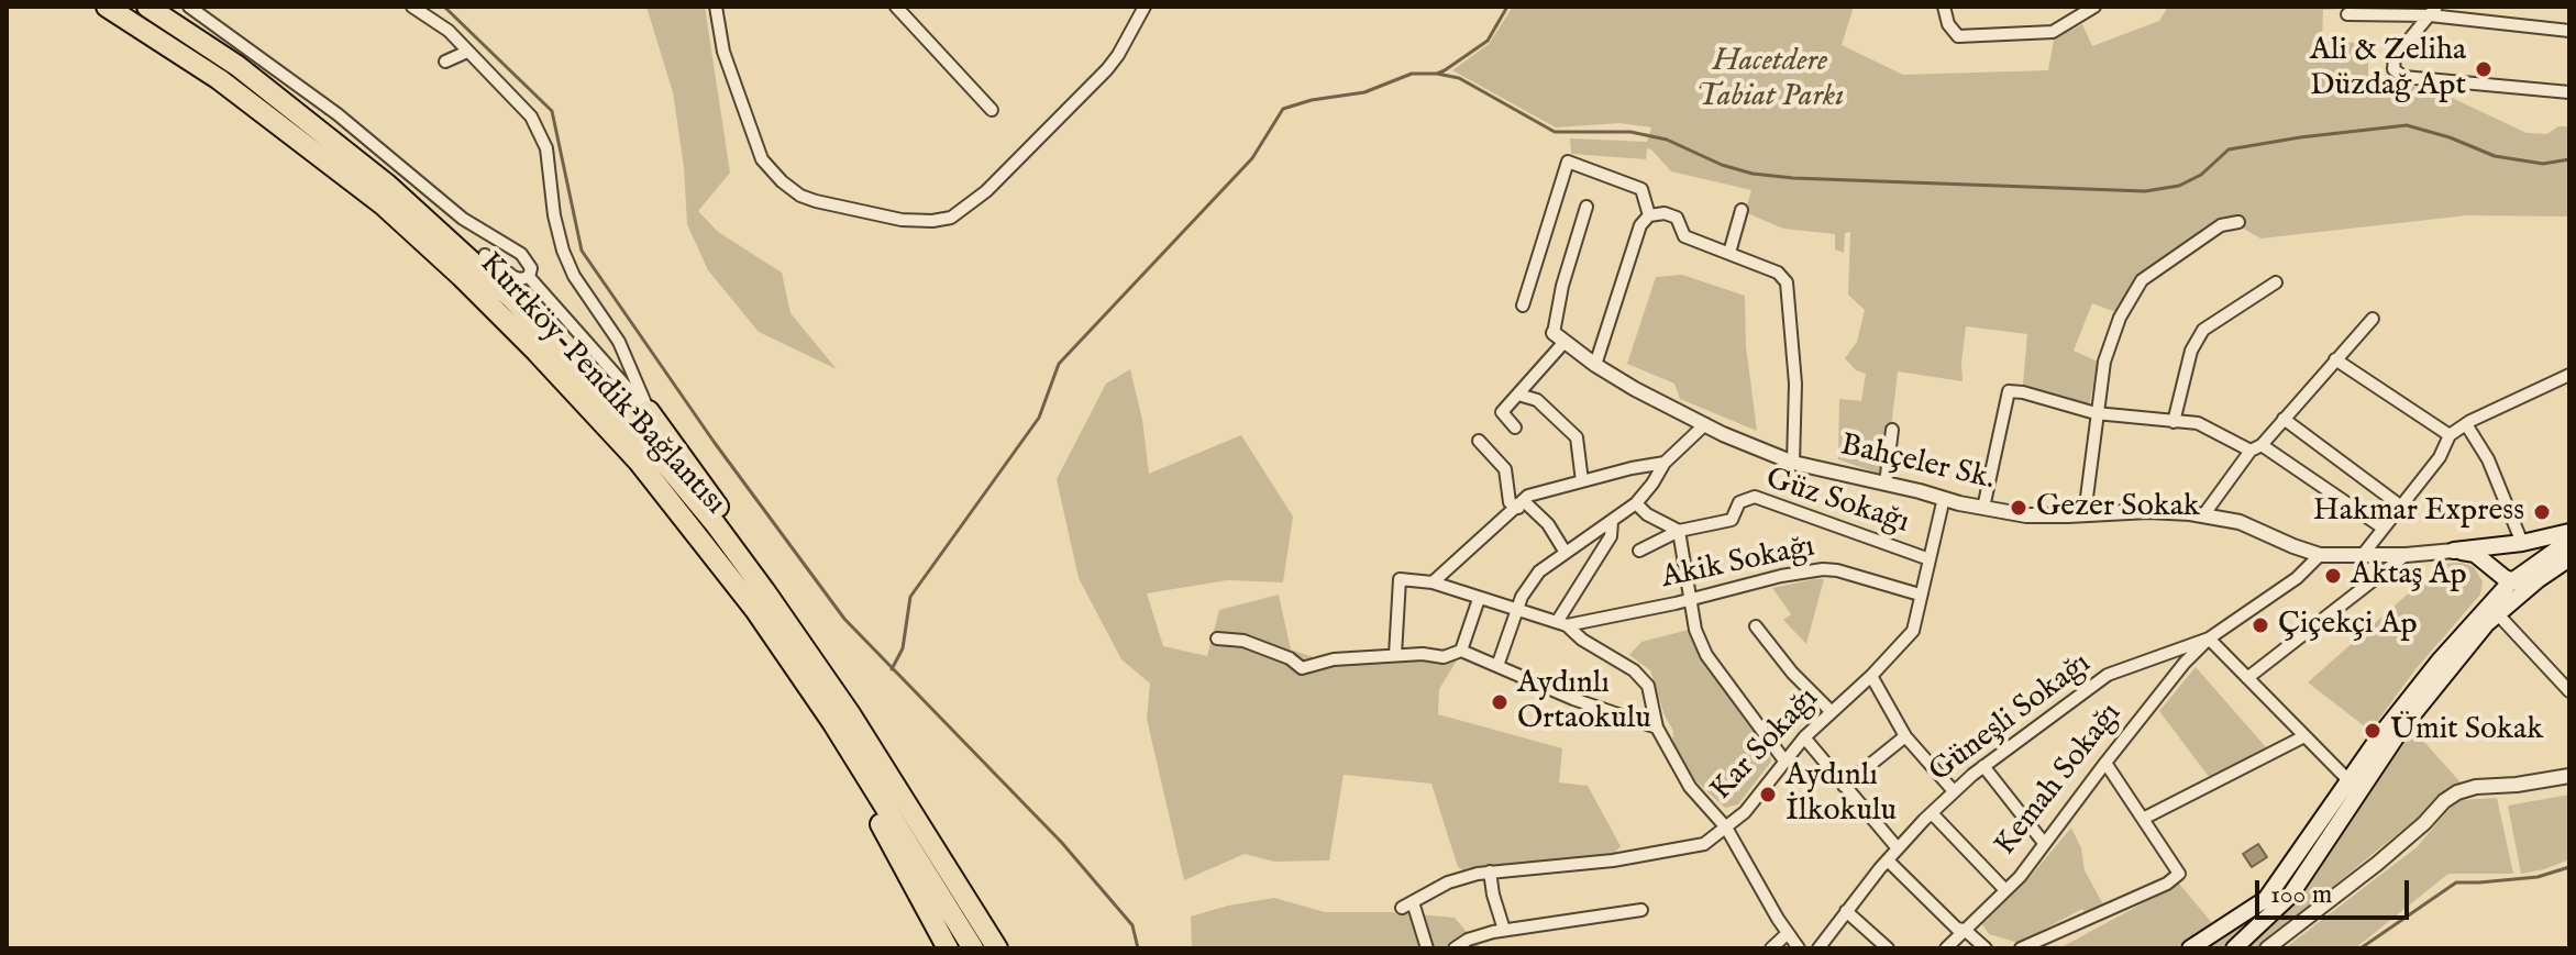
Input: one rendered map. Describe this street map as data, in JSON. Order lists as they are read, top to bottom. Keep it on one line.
{"streets":{"highway":["Kurtköy-Pendik Bağlantısı"],"street":["Bahçeler Sk.","Güz Sokağı","Akik Sokağı","Güneşli Sokağı","Kar Sokağı","Kemah Sokağı"]},"crossings":[["Bahçeler Sk.","Güneşli Sokağı"],["Bahçeler Sk.","Kar Sokağı"],["Güz Sokağı","Kar Sokağı"],["Akik Sokağı","Kar Sokağı"],["Güneşli Sokağı","Kemah Sokağı"]],"parks":["Hacetdere Tabiat Parkı"],"places":["Ali & Zeliha Düzdağ Apt","Gezer Sokak","Hakmar Express","Aktaş Ap","Çiçekçi Ap","Aydınlı Ortaokulu","Ümit Sokak","Aydınlı İlkokulu"],"scale_bar":"100 m"}
